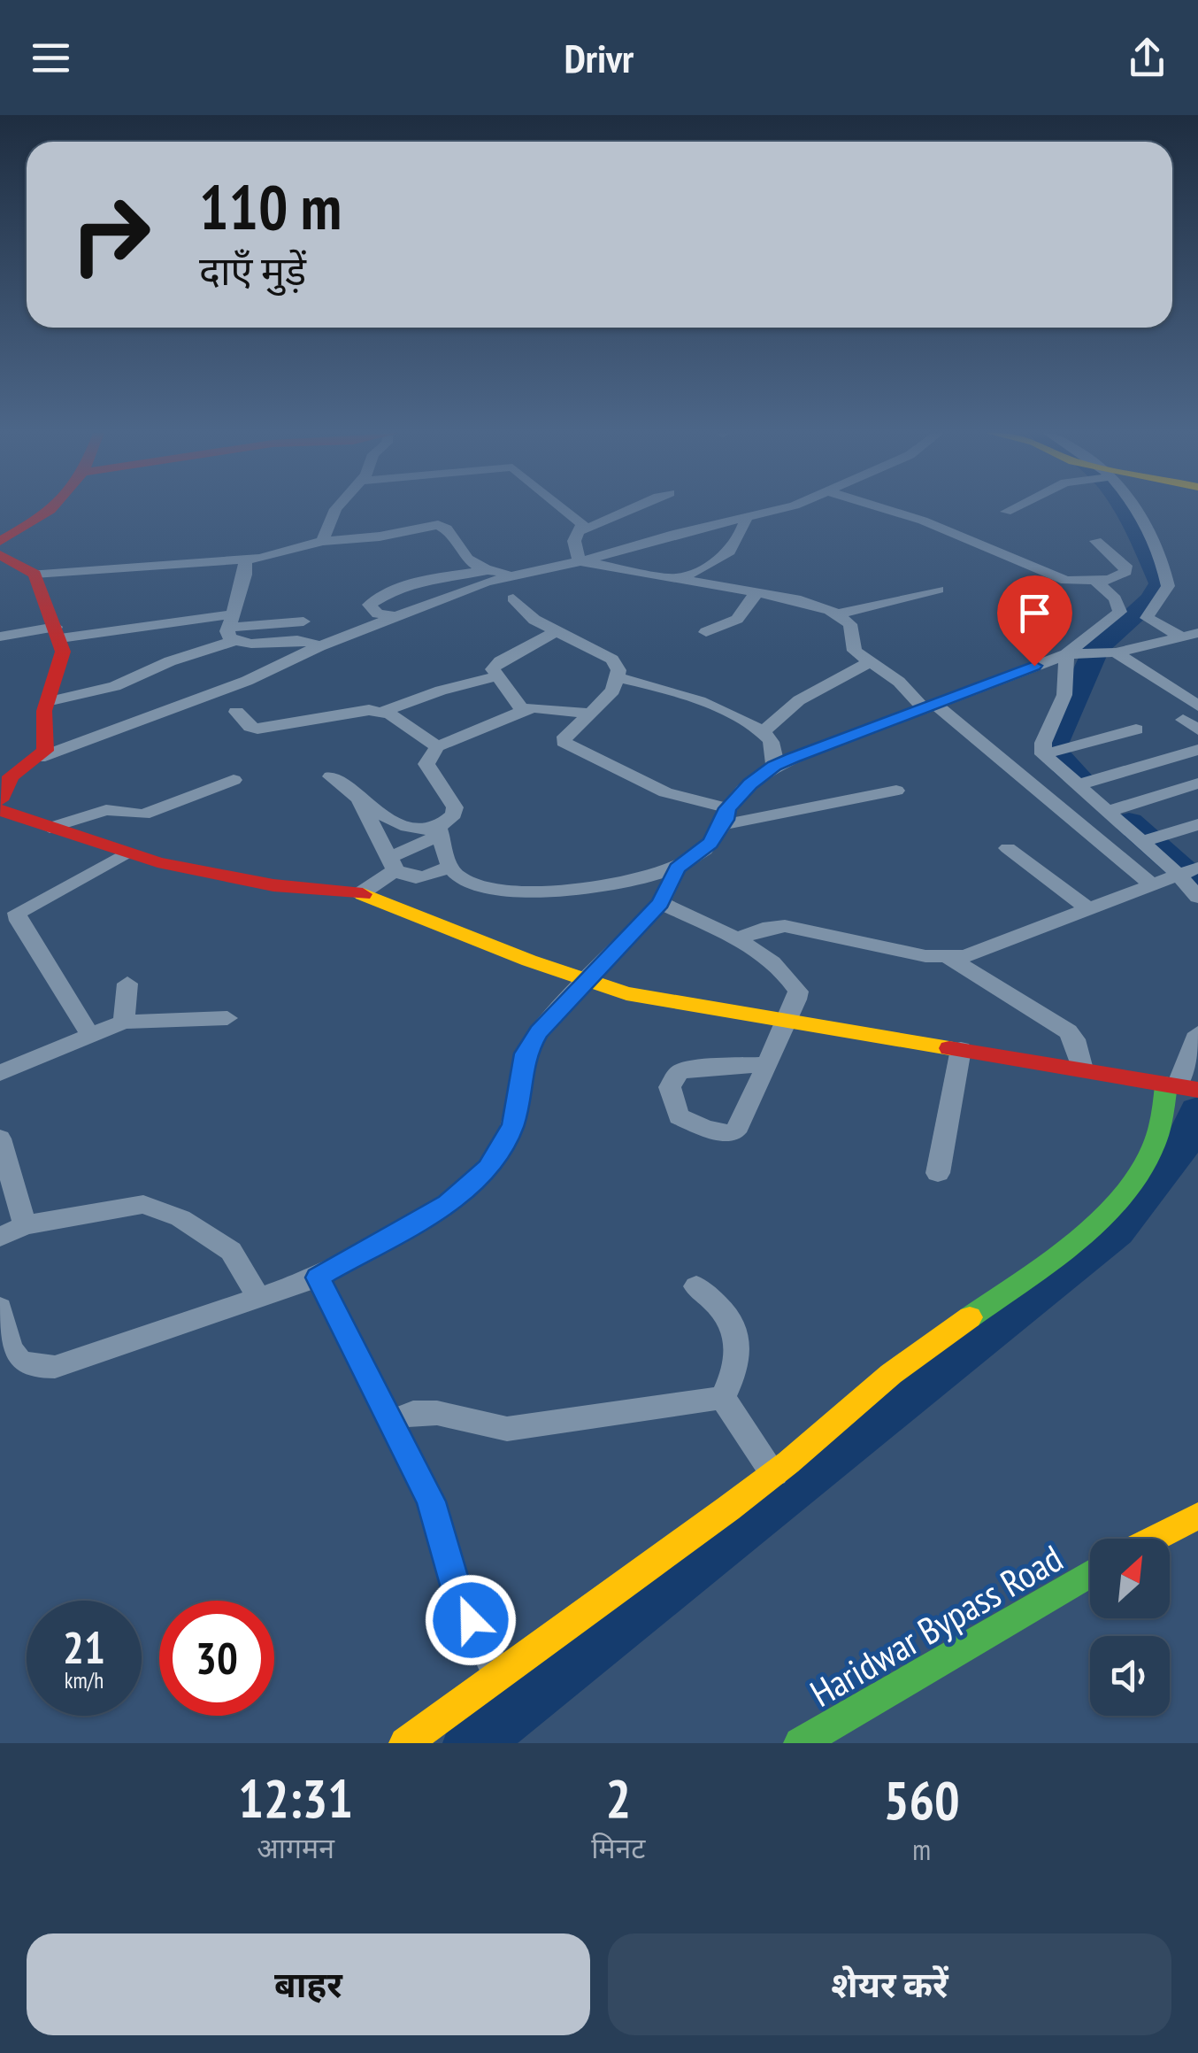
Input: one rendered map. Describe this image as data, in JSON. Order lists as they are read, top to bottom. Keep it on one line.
{"streets":{"street":["Haridwar Bypass Road"]},"north":"top right","page":{"header":"Drivr","turn":["110 m","दाएँ मुड़ें"],"speed":"21 km/h","limit":"30","eta":["12:31","आगमन","2","मिनट","560","m"],"buttons":["बाहर","शेयर करें"]}}
